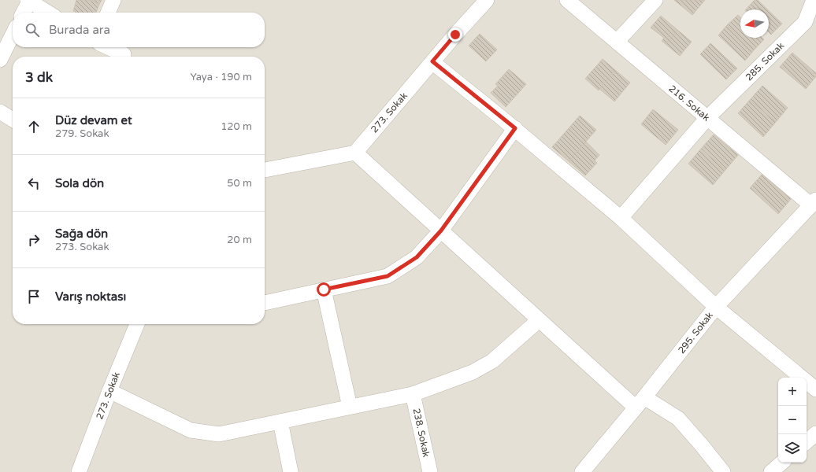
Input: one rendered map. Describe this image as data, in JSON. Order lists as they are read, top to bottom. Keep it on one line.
{"streets":{"street":["285. Sokak","216. Sokak","273. Sokak","295. Sokak","238. Sokak"]},"crossings":[["285. Sokak","216. Sokak"],["216. Sokak","295. Sokak"]],"north":"left","page":{"search":"Burada ara","heading":["3 dk","Yaya · 190 m"],"list":[["Düz devam et","279. Sokak","120 m"],["Sola dön","50 m"],["Sağa dön","273. Sokak","20 m"],"Varış noktası"],"map_buttons":["+","−"]}}
